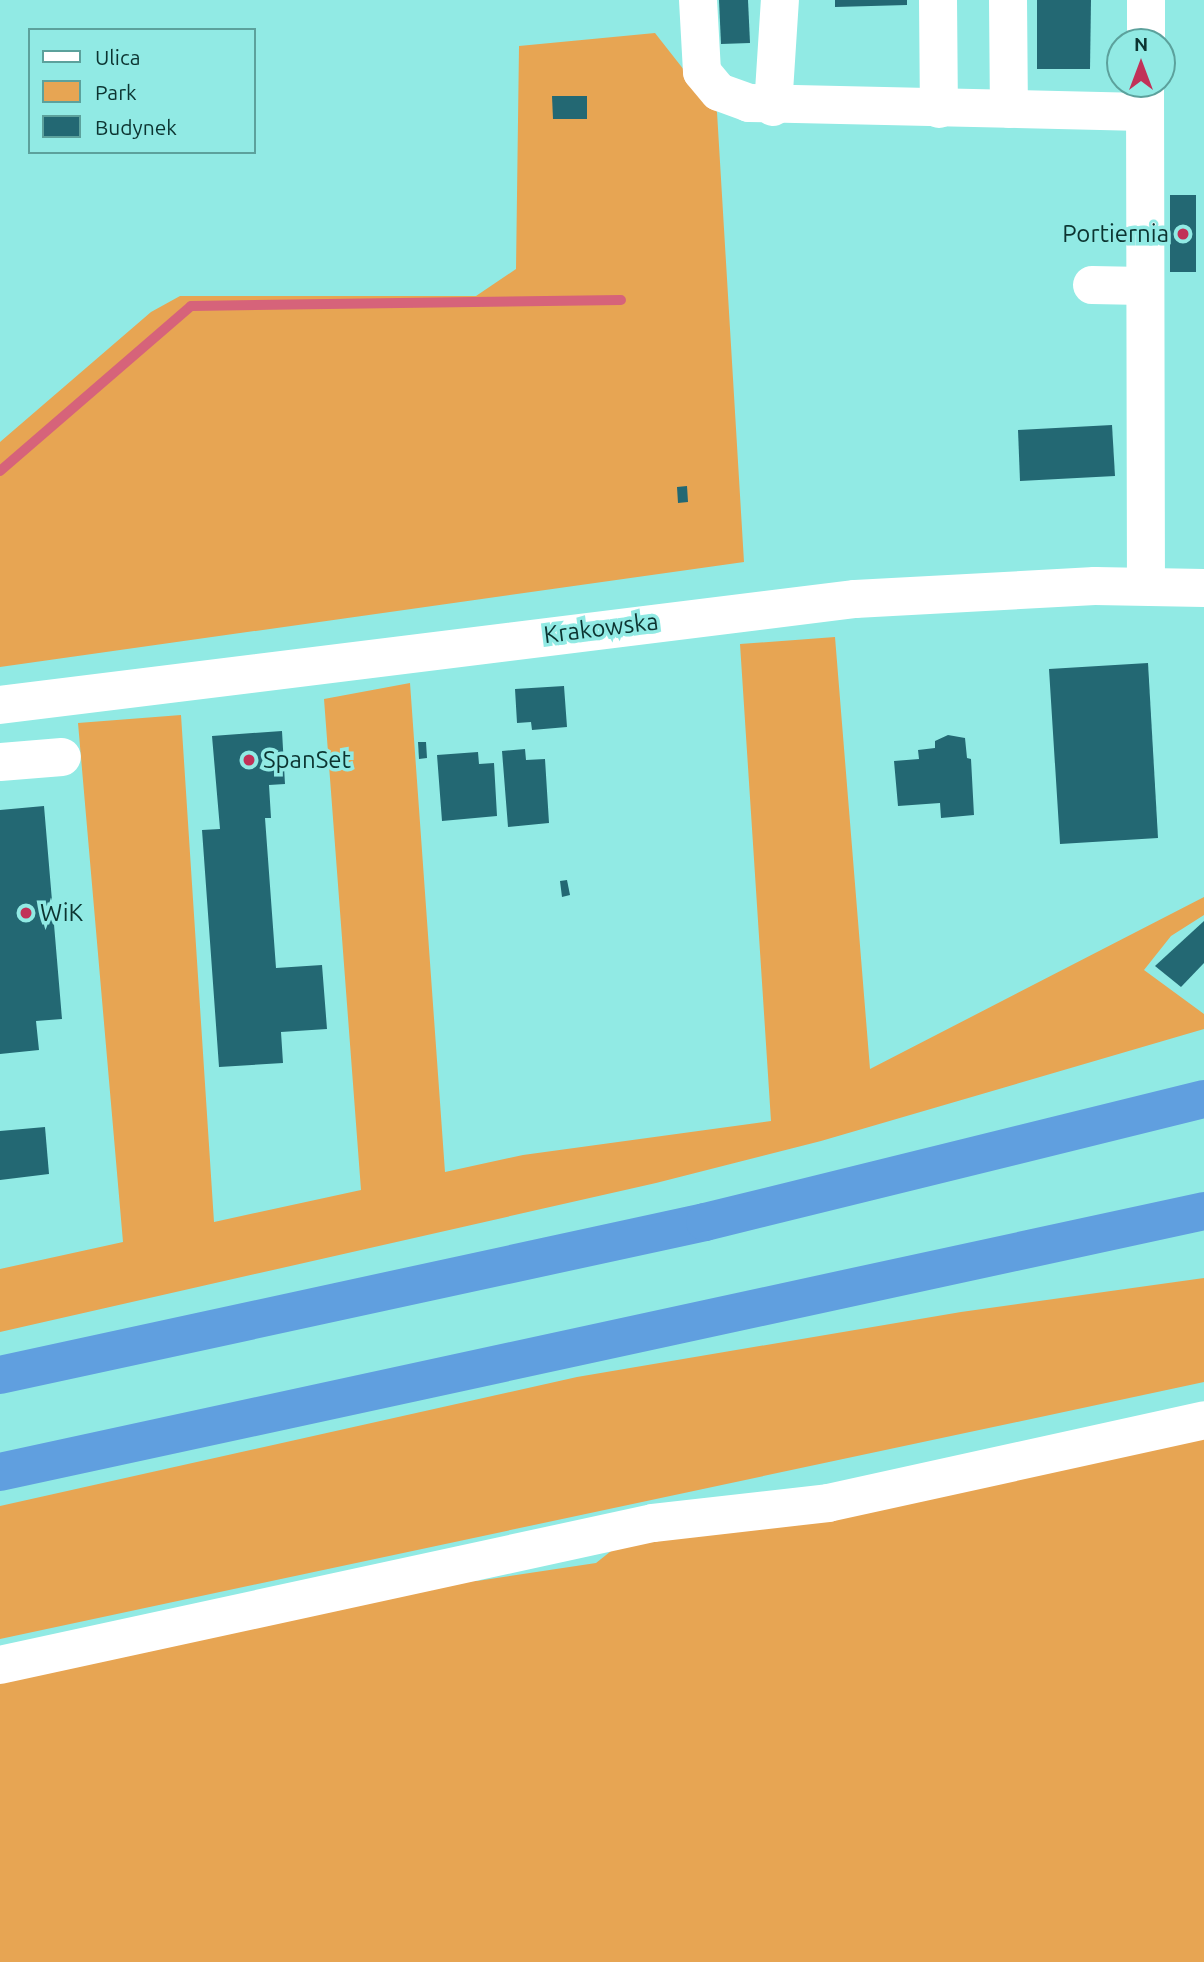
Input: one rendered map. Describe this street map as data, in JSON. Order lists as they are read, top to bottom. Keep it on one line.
{"streets":{"street":["Krakowska"]},"places":["Portiernia","SpanSet","WiK"],"legend":["Ulica","Park","Budynek"],"north":"top"}
